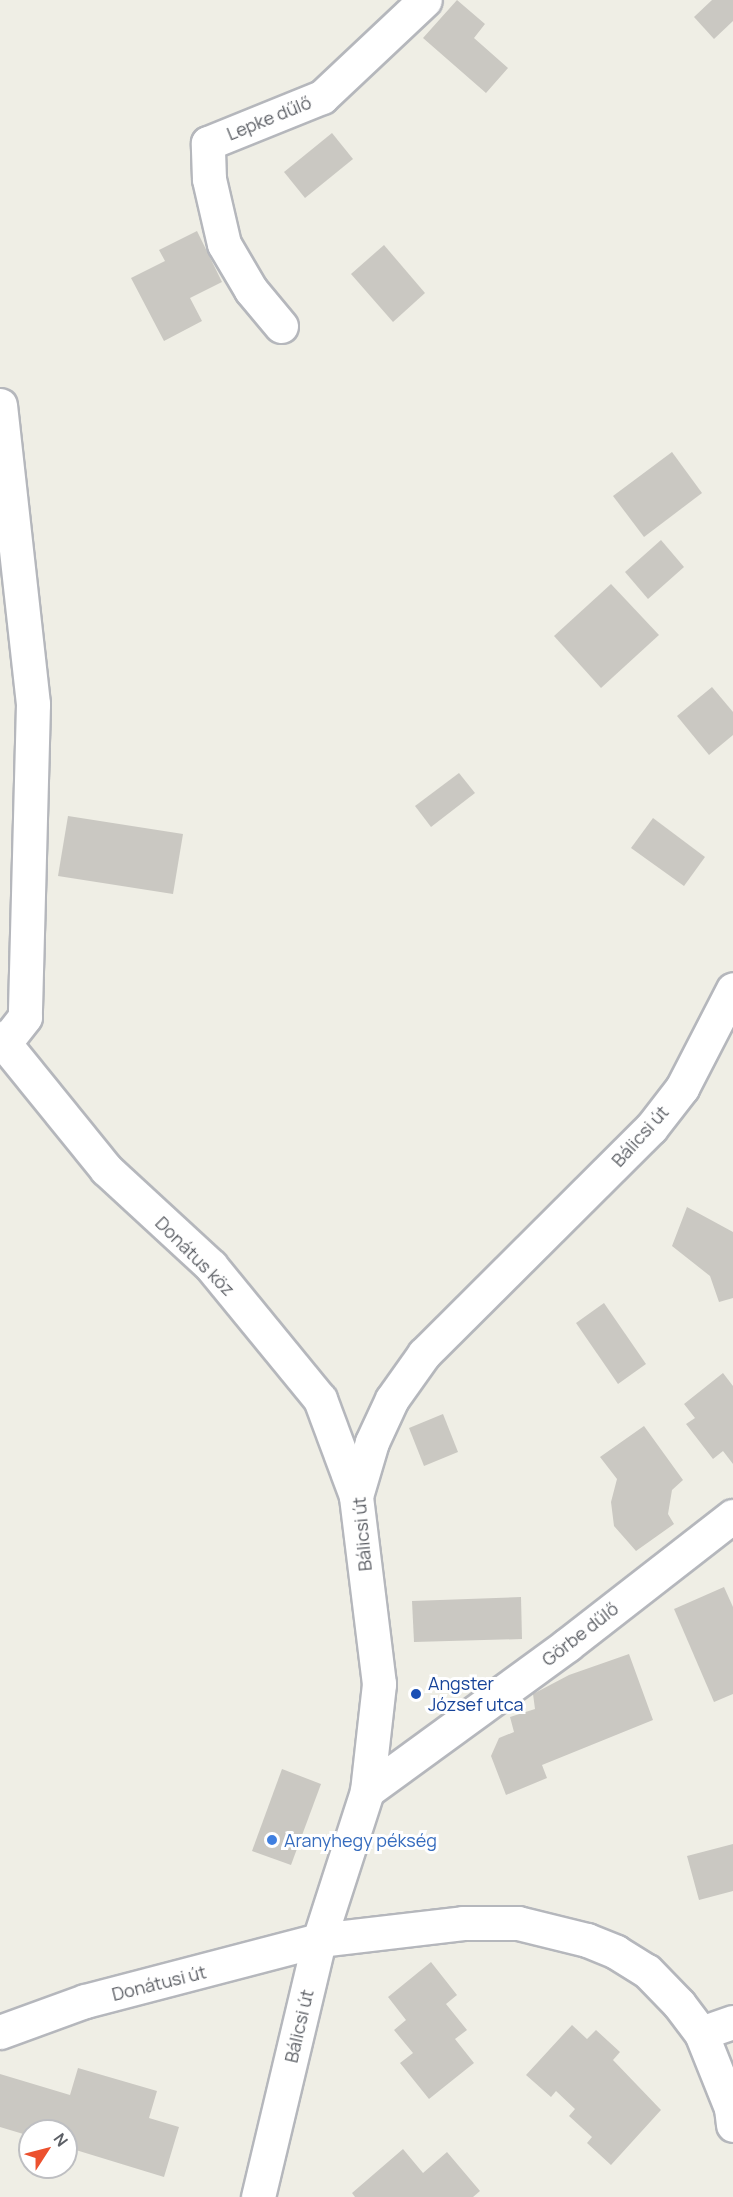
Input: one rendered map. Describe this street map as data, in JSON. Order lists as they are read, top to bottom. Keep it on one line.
{"streets":{"street":["Lepke dűlő","Bálicsi út","Donátus köz","Görbe dűlő","Donátusi út"]},"crossings":[["Bálicsi út","Donátus köz"],["Bálicsi út","Görbe dűlő"],["Bálicsi út","Donátusi út"]],"places":["Angster József utca","Aranyhegy pékség"],"north":"top right"}
